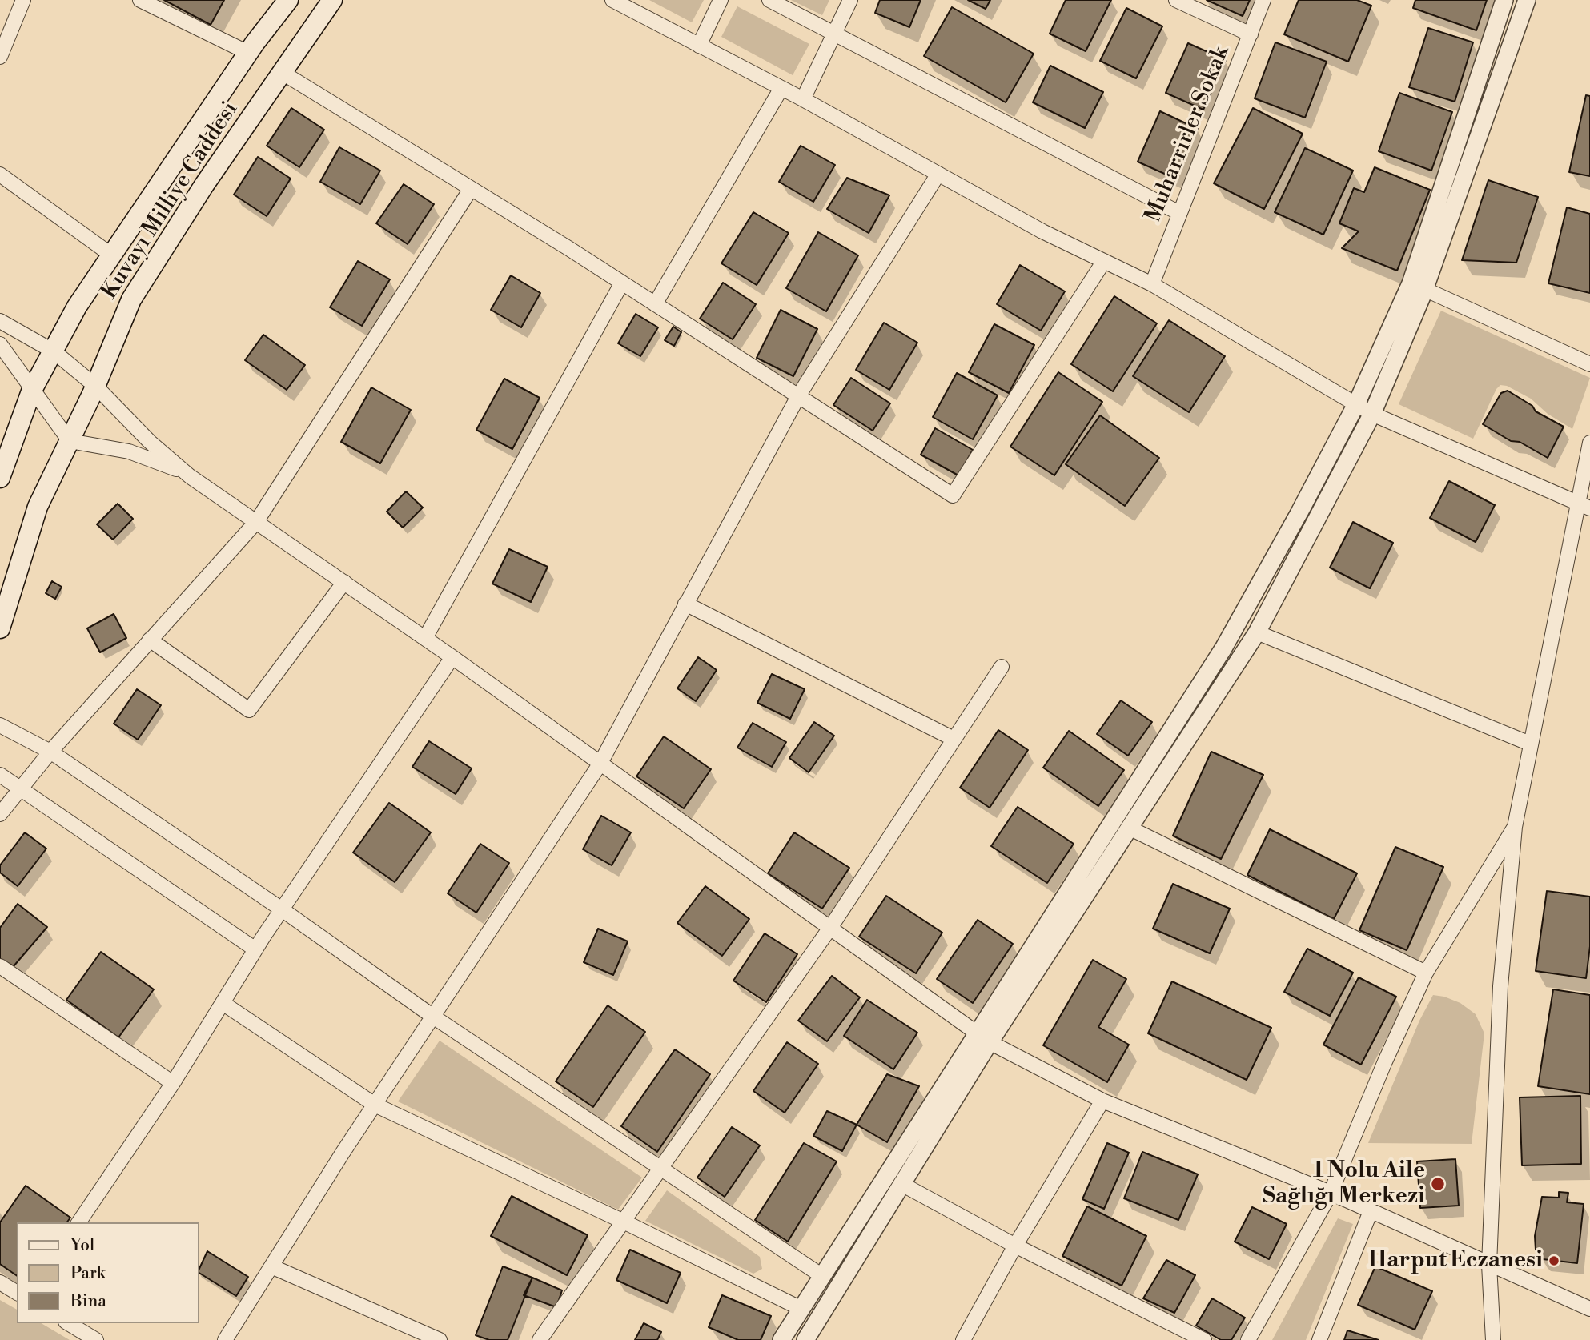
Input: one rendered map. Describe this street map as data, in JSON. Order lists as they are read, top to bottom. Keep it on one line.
{"streets":{"main road":["Kuvayı Milliye Caddesi"],"street":["Muharrirler Sokak"]},"places":["1 Nolu Aile Sağlığı Merkezi","Harput Eczanesi"],"legend":["Yol","Park","Bina"]}
